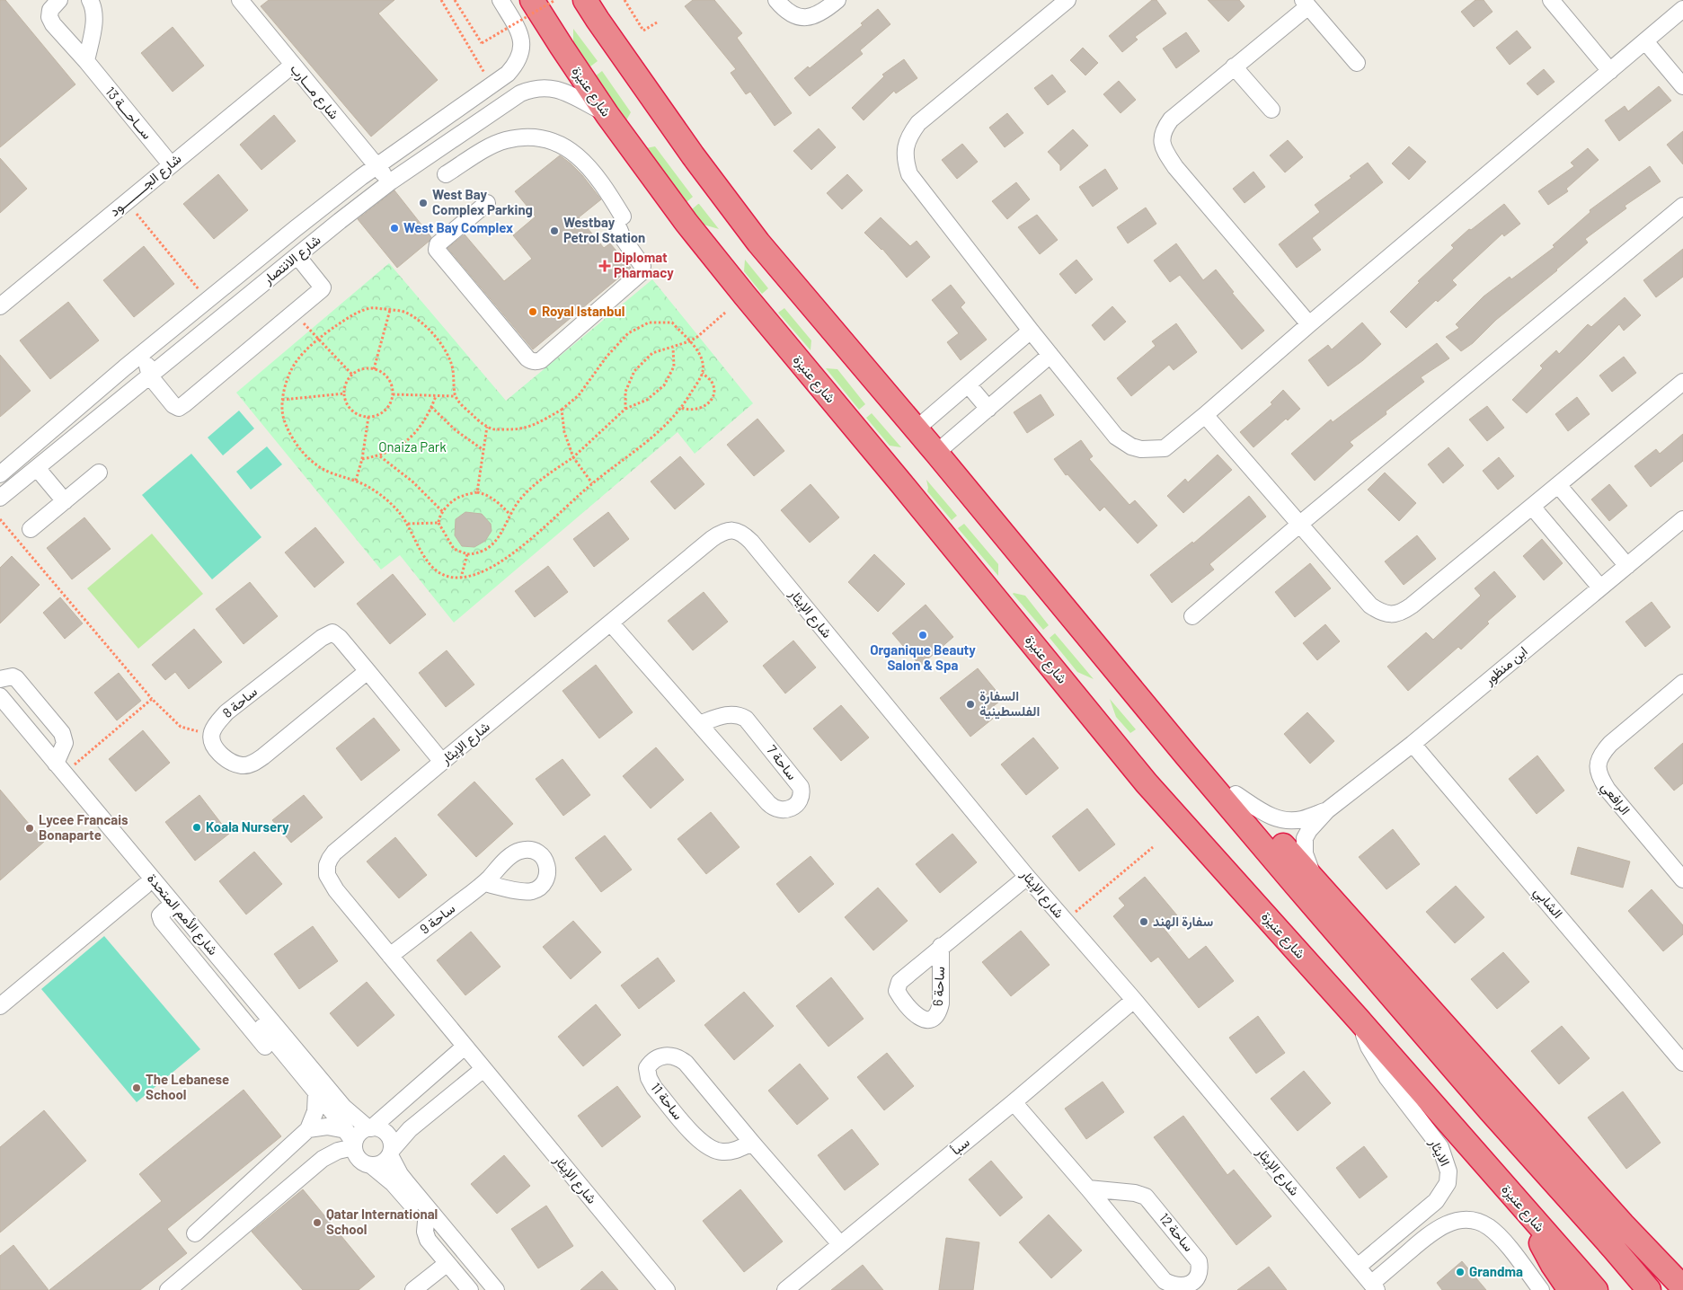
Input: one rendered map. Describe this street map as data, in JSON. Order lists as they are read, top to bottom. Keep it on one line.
{"streets":{"highway":["شارع عنيزة"],"street":["شارع مـــارب","ســاحـــة 13","شارع الجــــــــود","شارع الانتصار","شارع الإيثار","ابن منظور","ساحة 8","ساحة 7","الرافعي","الشابي","شارع الأمم المتحدة","ساحة 9","ساحة 11","سبأ","الايثار","ساحة 12"]},"crossings":[["شارع مـــارب","شارع الجــــــــود"],["شارع مـــارب","شارع الانتصار"],["شارع عنيزة","شارع الانتصار"],["شارع عنيزة","الايثار"],["ســاحـــة 13","شارع الجــــــــود"],["شارع الإيثار","ساحة 8"],["شارع الإيثار","ساحة 7"],["شارع الإيثار","ساحة 9"],["شارع الإيثار","سبأ"],["شارع الإيثار","الايثار"],["ابن منظور","الشابي"],["ساحة 11","سبأ"],["سبأ","ساحة 12"]],"parks":["Onaiza Park"],"places":{"other":["West Bay Complex Parking","West Bay Complex","Westbay Petrol Station","Royal Istanbul","Organique Beauty Salon & Spa","السفارة الفلسطينية","Koala Nursery","Lycee Francais Bonaparte","سفارة الهند","The Lebanese School","Qatar International School","Grandma"],"health":["Diplomat Pharmacy"]}}
